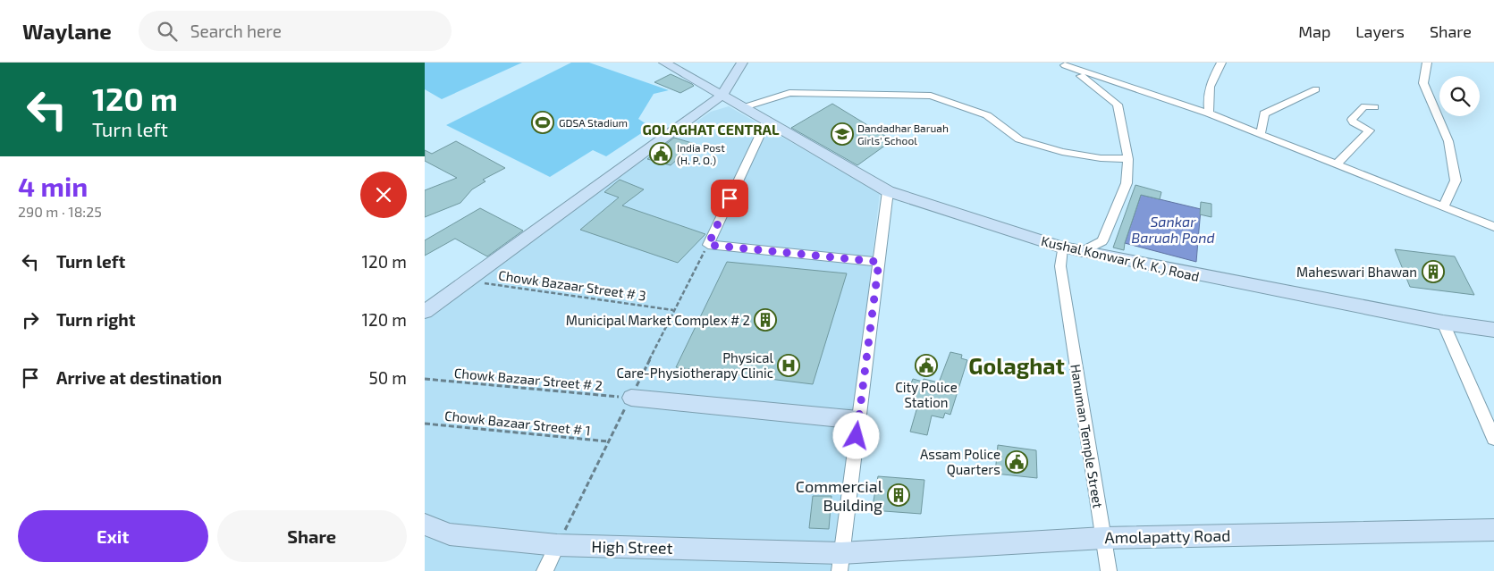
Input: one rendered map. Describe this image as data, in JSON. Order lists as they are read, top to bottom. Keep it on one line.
{"streets":{"main road":["Kushal Konwar (K. K.) Road"],"street":["Hanuman Temple Street","Amolapatty Road","High Street"],"path":["Chowk Bazaar Street # 3","Chowk Bazaar Street # 2","Chowk Bazaar Street # 1"]},"crossings":[["Kushal Konwar (K. K.) Road","Hanuman Temple Street"],["Hanuman Temple Street","Amolapatty Road"],["Amolapatty Road","High Street"]],"districts":["GOLAGHAT CENTRAL","Golaghat"],"water":["Sankar Baruah Pond"],"places":{"sports":["GDSA Stadium"],"school or university":["Dandadhar Baruah Girls' School"],"public building":["India Post (H. P. O.)","City Police Station","Assam Police Quarters"],"building":["Maheswari Bhawan","Municipal Market Complex # 2","Commercial Building"],"hospital":["Physical Care-Physiotherapy Clinic"]},"page":{"header":"Waylane","search":"Search here","nav":["Map","Layers","Share"],"turn":["120 m","Turn left"],"heading":["4 min","290 m · 18:25"],"list":[{"name":"Turn left","value":"120 m"},{"name":"Turn right","value":"120 m"},{"name":"Arrive at destination","value":"50 m"}],"buttons":["Exit","Share"]}}
